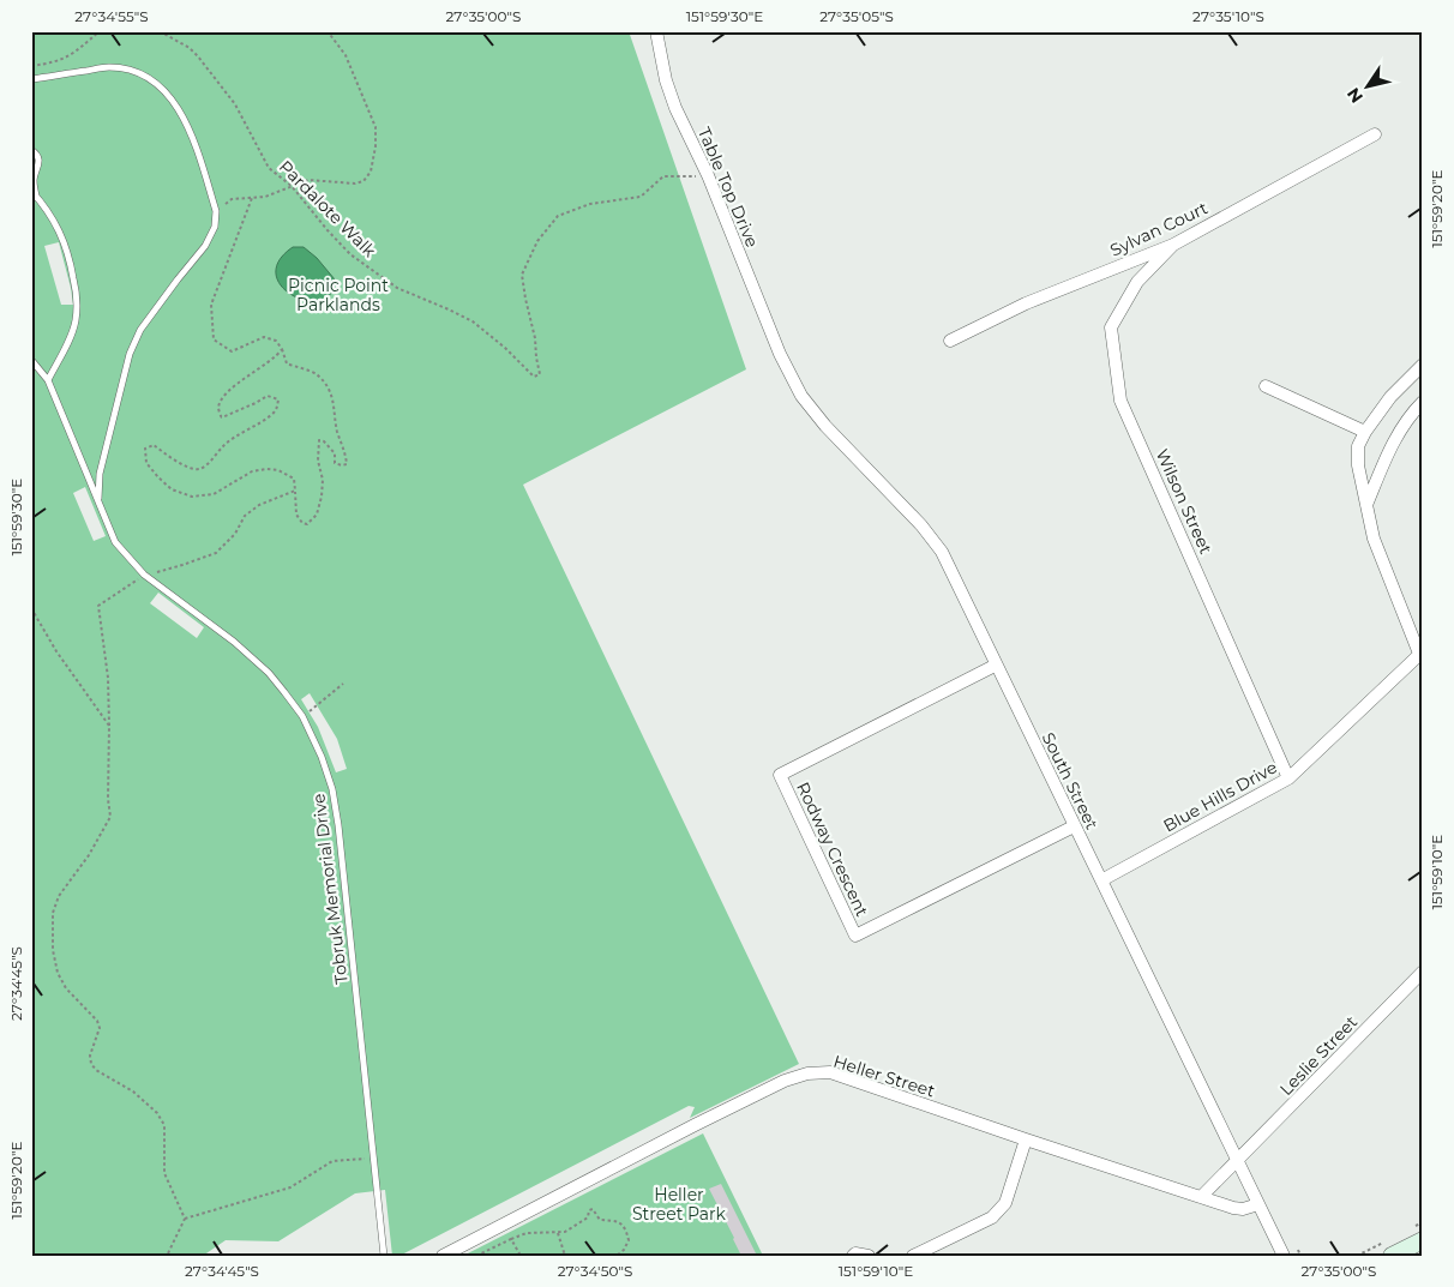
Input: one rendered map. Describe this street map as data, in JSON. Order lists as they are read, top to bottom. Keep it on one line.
{"streets":{"street":["Table Top Drive","Sylvan Court","Wilson Street","South Street","Blue Hills Drive","Rodway Crescent","Leslie Street","Heller Street"],"lane":["Tobruk Memorial Drive"],"path":["Pardalote Walk"]},"crossings":[["Table Top Drive","Pardalote Walk"],["Table Top Drive","South Street"],["Sylvan Court","Wilson Street"],["Wilson Street","Blue Hills Drive"],["South Street","Blue Hills Drive"],["South Street","Rodway Crescent"],["South Street","Leslie Street"],["South Street","Heller Street"]],"parks":["Picnic Point Parklands","Heller Street Park"],"north":"bottom left","coordinates":["27°34'55\"S","27°35'00\"S","151°59'30\"E","27°35'05\"S","27°35'10\"S","151°59'20\"E","151°59'10\"E","27°34'45\"S","27°34'50\"S"]}
